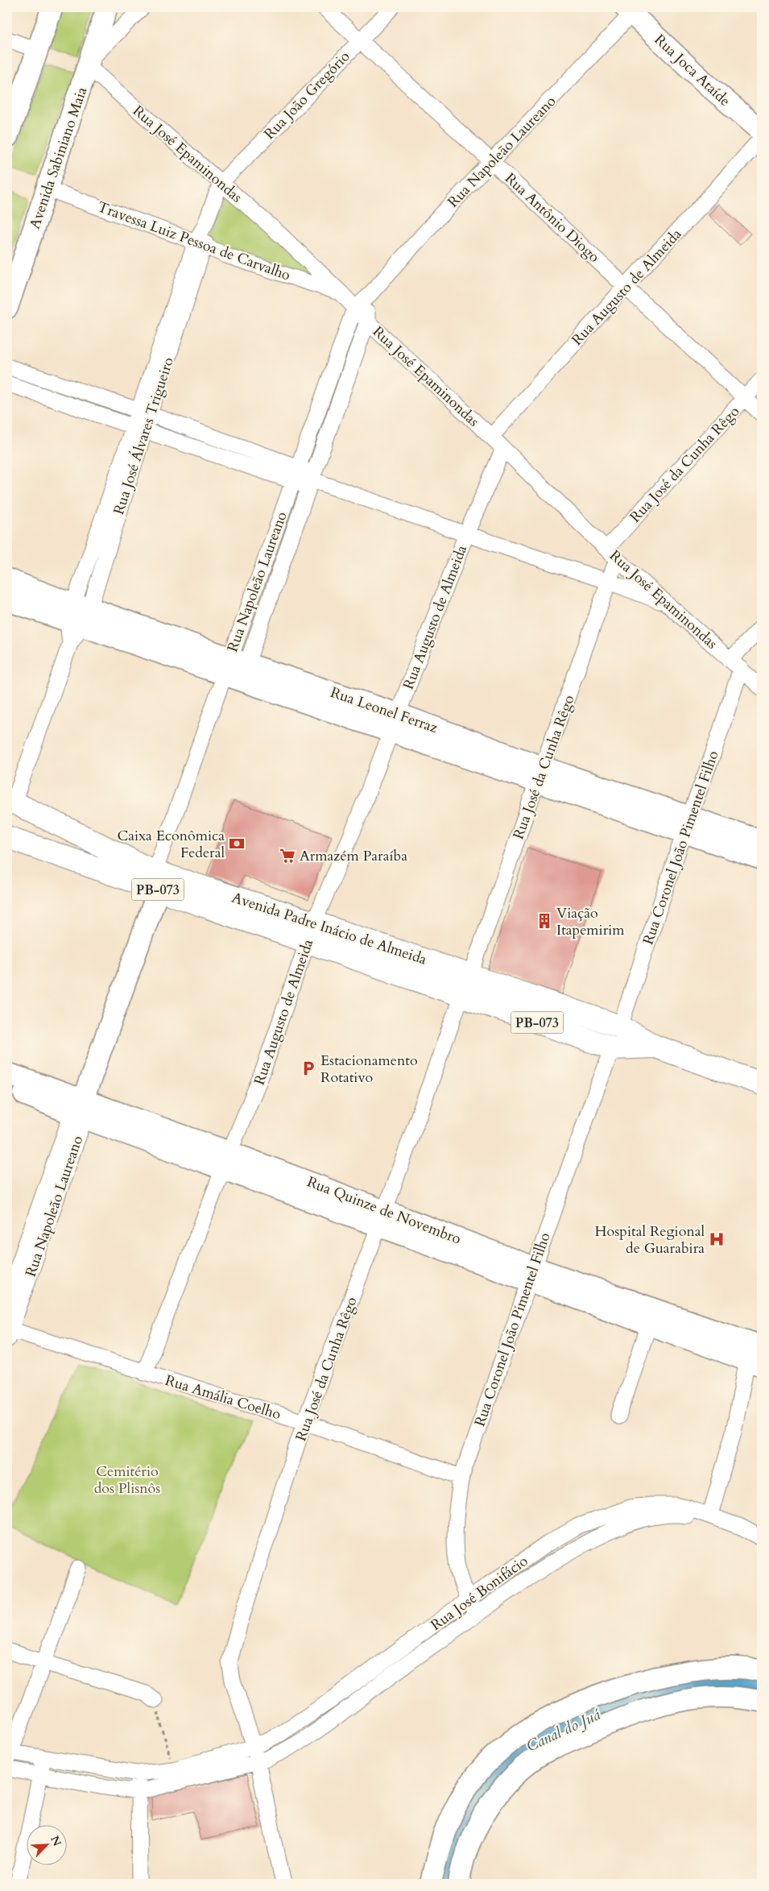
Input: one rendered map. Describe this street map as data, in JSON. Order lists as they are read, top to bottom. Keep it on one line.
{"streets":{"main road":["PB-073","Avenida Padre Inácio de Almeida"],"street":["Rua Joca Ataíde","Rua João Gregório","Rua Napoleão Laureano","Rua José Epaminondas","Avenida Sabiniano Maia","Rua Antônio Diogo","Travessa Luiz Pessoa de Carvalho","Rua Augusto de Almeida","Rua José Álvares Trigueiro","Rua José da Cunha Rêgo","Rua Leonel Ferraz","Rua Coronel João Pimentel Filho","Rua Quinze de Novembro","Rua Amália Coelho","Rua José Bonifácio"]},"crossings":[["Rua Joca Ataíde","Rua Napoleão Laureano"],["Rua João Gregório","Rua José Epaminondas"],["Rua João Gregório","Rua Antônio Diogo"],["Rua João Gregório","Rua José Álvares Trigueiro"],["Rua Napoleão Laureano","Rua José Epaminondas"],["Rua Napoleão Laureano","Rua Antônio Diogo"],["Rua Napoleão Laureano","Rua Leonel Ferraz"],["Rua Napoleão Laureano","Avenida Padre Inácio de Almeida"],["Rua Napoleão Laureano","Rua Quinze de Novembro"],["Rua Napoleão Laureano","Rua Amália Coelho"],["Rua José Epaminondas","Avenida Sabiniano Maia"],["Rua José Epaminondas","Travessa Luiz Pessoa de Carvalho"],["Rua José Epaminondas","Rua Augusto de Almeida"],["Rua José Epaminondas","Rua José Álvares Trigueiro"],["Rua José Epaminondas","Rua José da Cunha Rêgo"],["Rua José Epaminondas","Rua Coronel João Pimentel Filho"],["Avenida Sabiniano Maia","Travessa Luiz Pessoa de Carvalho"],["Rua Antônio Diogo","Rua Augusto de Almeida"],["Rua Antônio Diogo","Rua José da Cunha Rêgo"],["Travessa Luiz Pessoa de Carvalho","Rua José Álvares Trigueiro"],["Rua Augusto de Almeida","Rua Leonel Ferraz"],["Rua Augusto de Almeida","Avenida Padre Inácio de Almeida"],["Rua Augusto de Almeida","Rua Quinze de Novembro"],["Rua Augusto de Almeida","Rua Amália Coelho"],["Rua José Álvares Trigueiro","Rua Leonel Ferraz"],["Rua José Álvares Trigueiro","Avenida Padre Inácio de Almeida"],["Rua José da Cunha Rêgo","Rua Leonel Ferraz"],["Rua José da Cunha Rêgo","Avenida Padre Inácio de Almeida"],["Rua José da Cunha Rêgo","Rua Quinze de Novembro"],["Rua José da Cunha Rêgo","Rua Amália Coelho"],["Rua José da Cunha Rêgo","Rua José Bonifácio"],["Rua Leonel Ferraz","Rua Coronel João Pimentel Filho"],["Rua Coronel João Pimentel Filho","Avenida Padre Inácio de Almeida"],["Rua Coronel João Pimentel Filho","Rua Quinze de Novembro"],["Rua Coronel João Pimentel Filho","Rua Amália Coelho"],["Rua Coronel João Pimentel Filho","Rua José Bonifácio"]],"water":["Canal do Juá"],"parks":["Cemitério dos Plisnôs"],"places":{"bank":["Caixa Econômica Federal"],"supermarket":["Armazém Paraíba"],"building":["Viação Itapemirim"],"parking":["Estacionamento Rotativo"],"hospital":["Hospital Regional de Guarabira"]},"north":"top right"}
